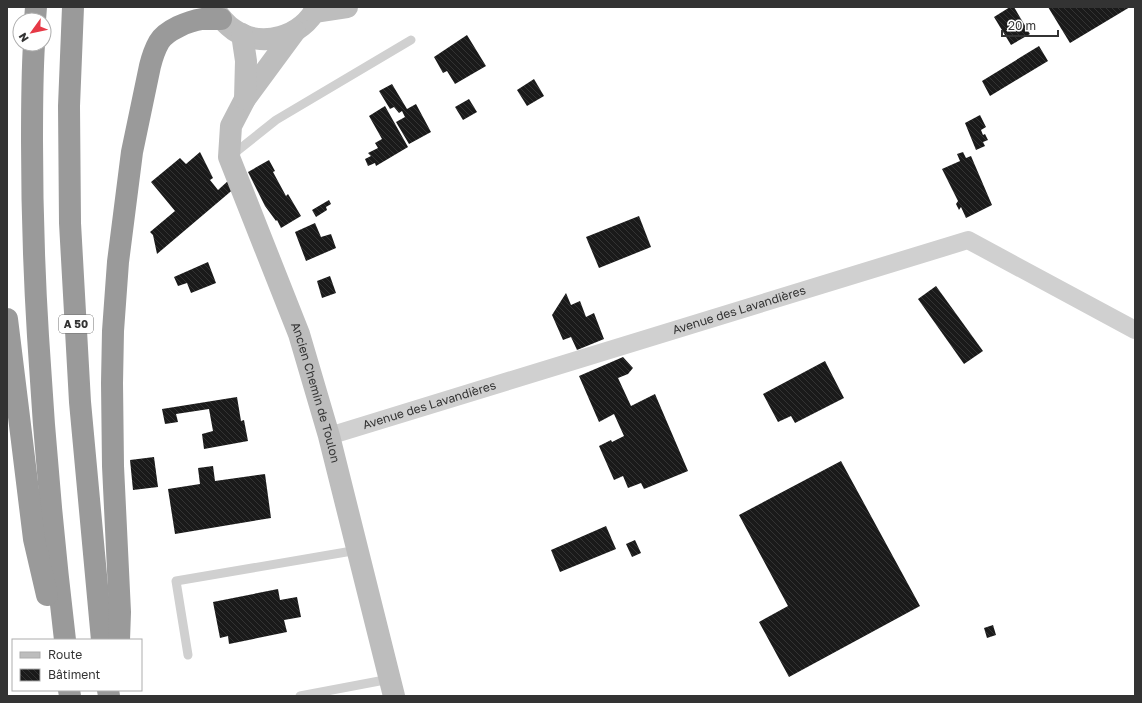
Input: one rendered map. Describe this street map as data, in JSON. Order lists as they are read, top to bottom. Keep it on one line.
{"streets":{"highway":["A 50"],"main road":["Ancien Chemin de Toulon"],"street":["Avenue des Lavandières"]},"crossings":[["Avenue des Lavandières","Ancien Chemin de Toulon"]],"legend":["Route","Bâtiment"],"scale_bar":"20 m","north":"bottom left"}
